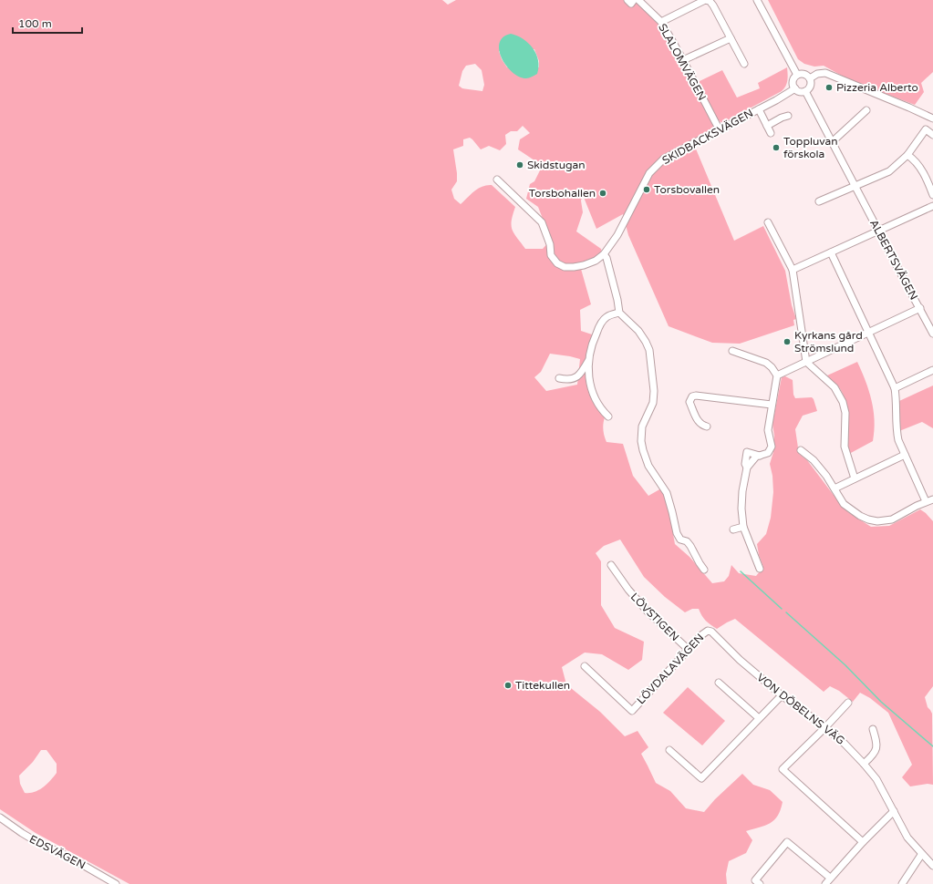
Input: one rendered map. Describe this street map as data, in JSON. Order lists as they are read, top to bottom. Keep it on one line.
{"streets":{"street":["SLALOMVÄGEN","SKIDBACKSVÄGEN","ALBERTSVÄGEN","LÖVSTIGEN","LÖVDALAVÄGEN","VON DÖBELNS VÄG","EDSVÄGEN"]},"crossings":[["SLALOMVÄGEN","SKIDBACKSVÄGEN"],["SKIDBACKSVÄGEN","ALBERTSVÄGEN"],["LÖVSTIGEN","LÖVDALAVÄGEN"],["LÖVDALAVÄGEN","VON DÖBELNS VÄG"]],"places":["Pizzeria Alberto","Toppluvan förskola","Skidstugan","Torsbovallen","Torsbohallen","Kyrkans gård Strömslund","Tittekullen"],"scale_bar":"100 m"}
